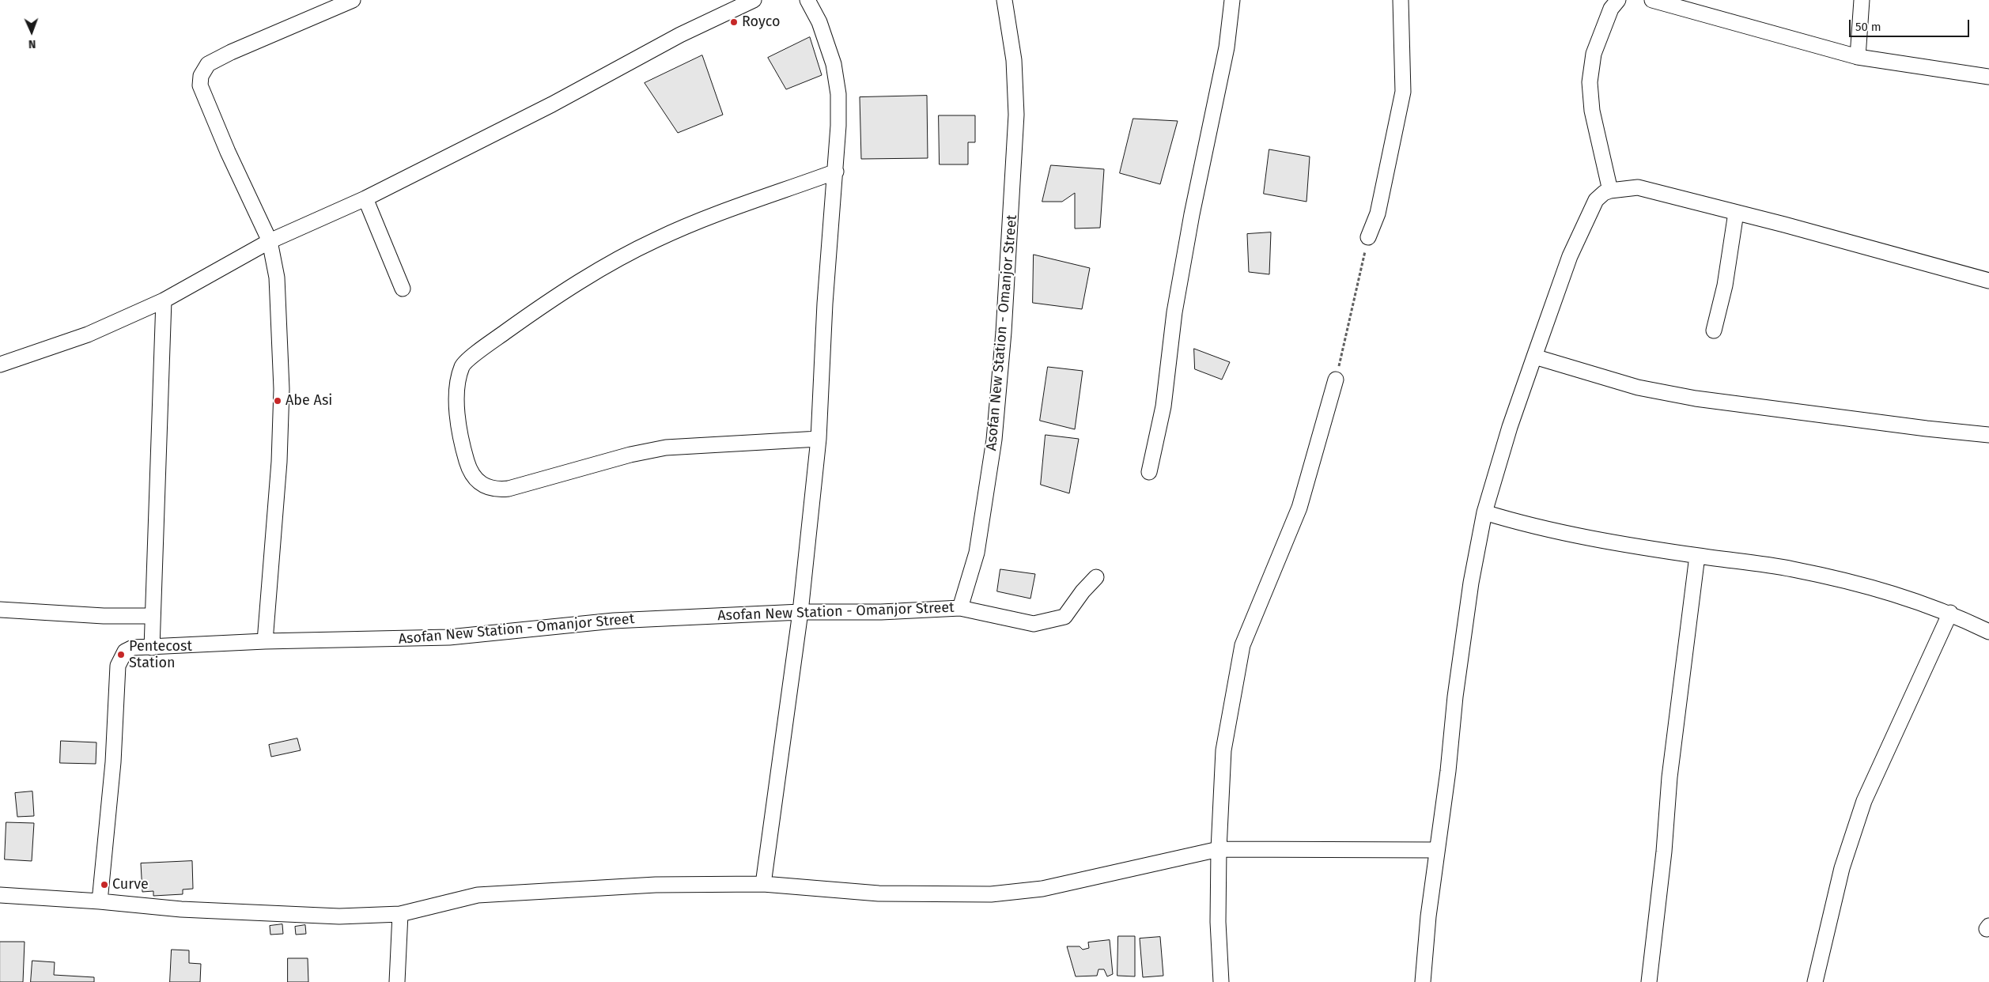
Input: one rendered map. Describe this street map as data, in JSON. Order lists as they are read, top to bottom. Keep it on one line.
{"streets":{"street":["Asofan New Station - Omanjor Street"]},"places":["Royco","Abe Asi","Pentecost Station","Curve"],"scale_bar":"50 m","north":"bottom"}
